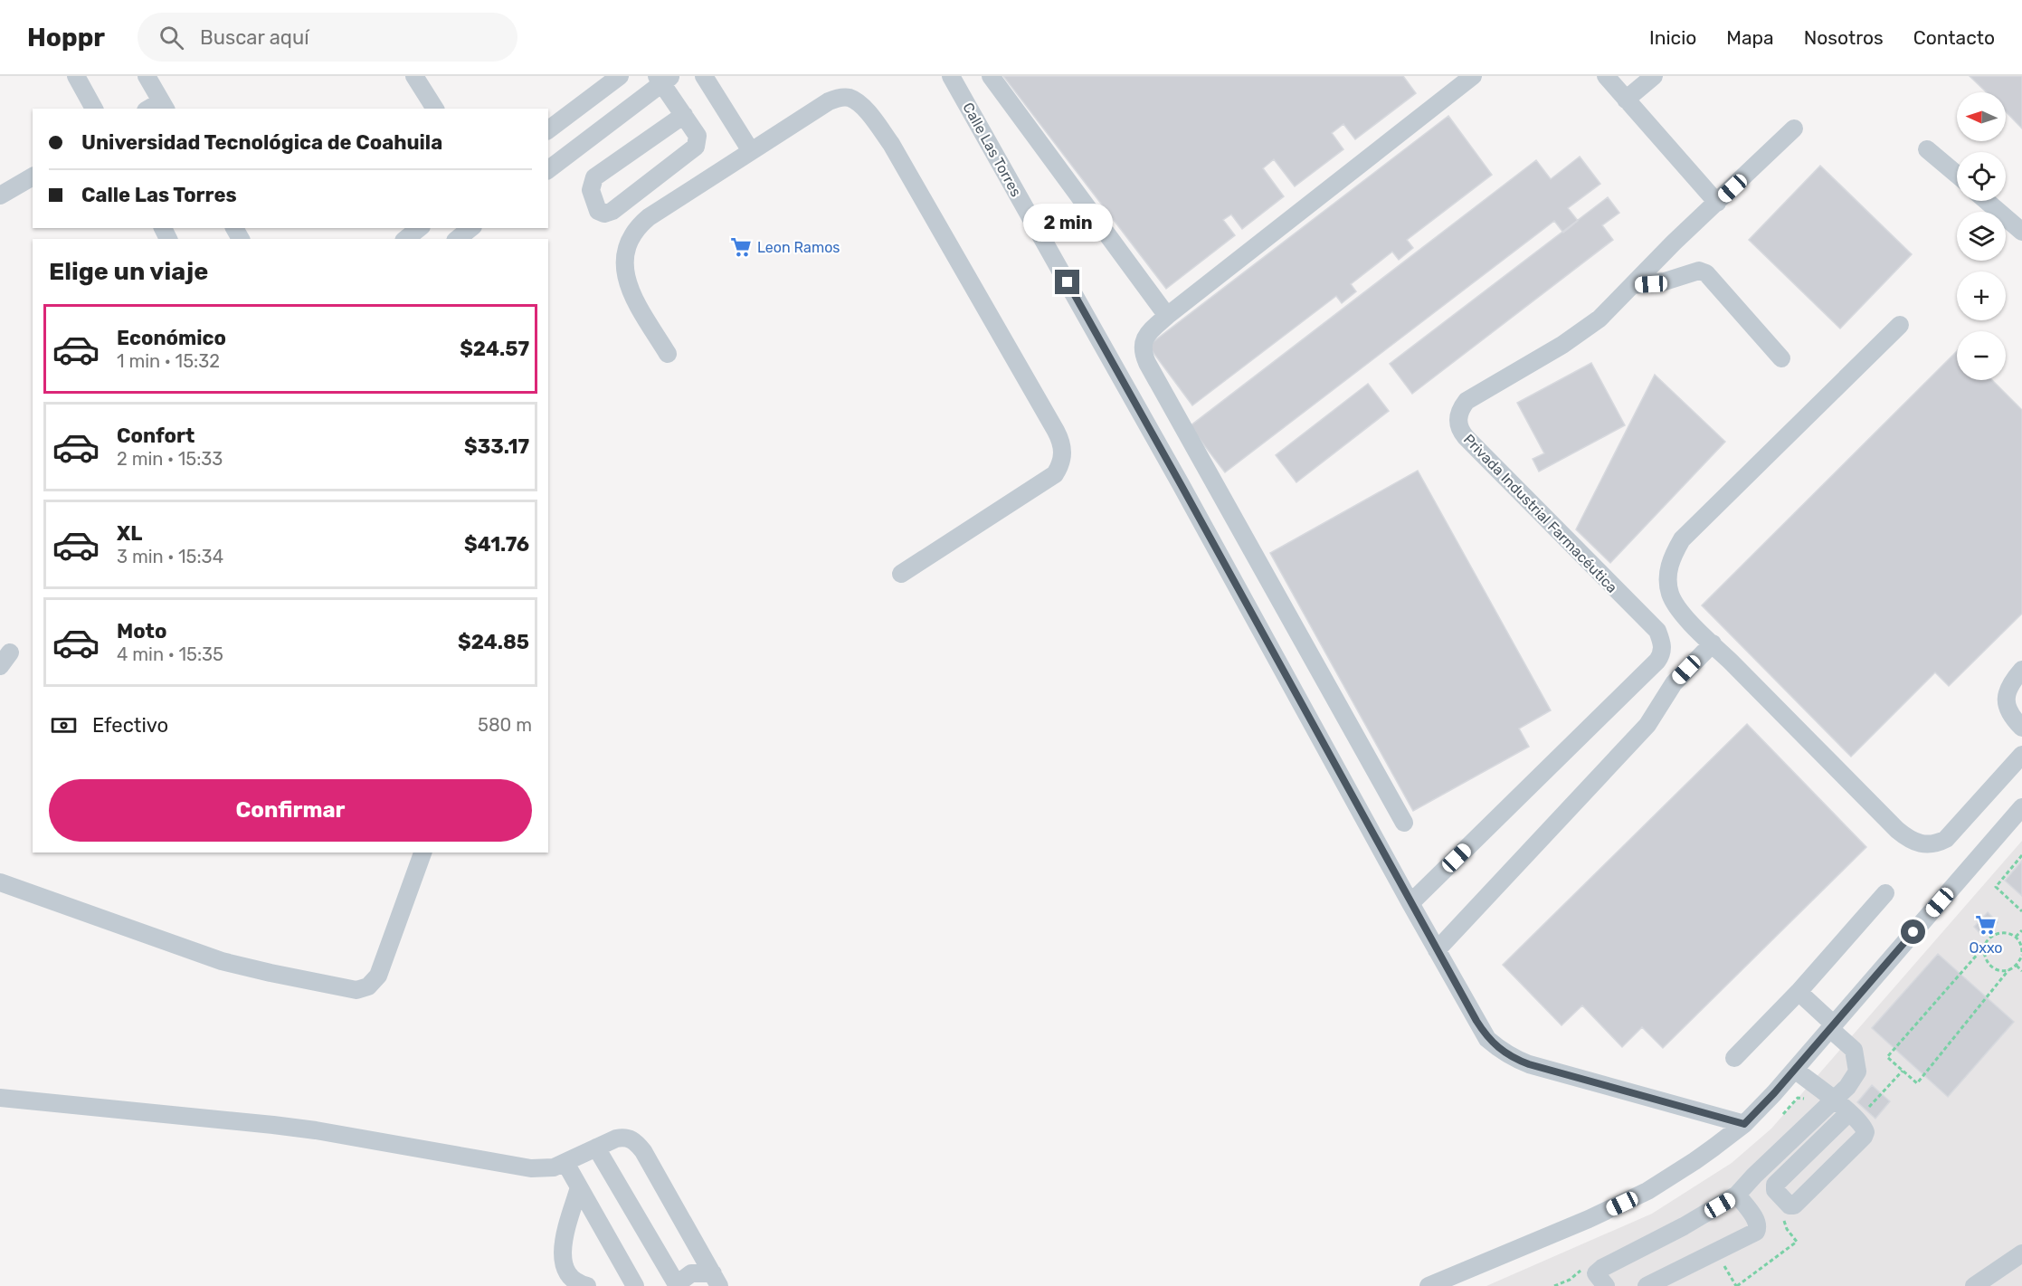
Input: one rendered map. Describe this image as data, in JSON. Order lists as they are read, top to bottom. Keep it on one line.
{"streets":{"street":["Calle Las Torres","Privada Industrial Farmacéutica"]},"crossings":[["Calle Las Torres","Privada Industrial Farmacéutica"]],"places":{"supermarket":["Leon Ramos","Oxxo"]},"north":"left","page":{"header":"Hoppr","search":"Buscar aquí","nav":["Inicio","Mapa","Nosotros","Contacto"],"map_buttons":["+","−"],"banner":["Universidad Tecnológica de Coahuila","Calle Las Torres"],"bubble":"2 min","heading":"Elige un viaje","list":[{"name":"Económico","note":"1 min · 15:32","value":"$24.57"},{"name":"Confort","note":"2 min · 15:33","value":"$33.17"},{"name":"XL","note":"3 min · 15:34","value":"$41.76"},{"name":"Moto","note":"4 min · 15:35","value":"$24.85"}],"pay":["Efectivo","580 m"],"buttons":"Confirmar"}}
